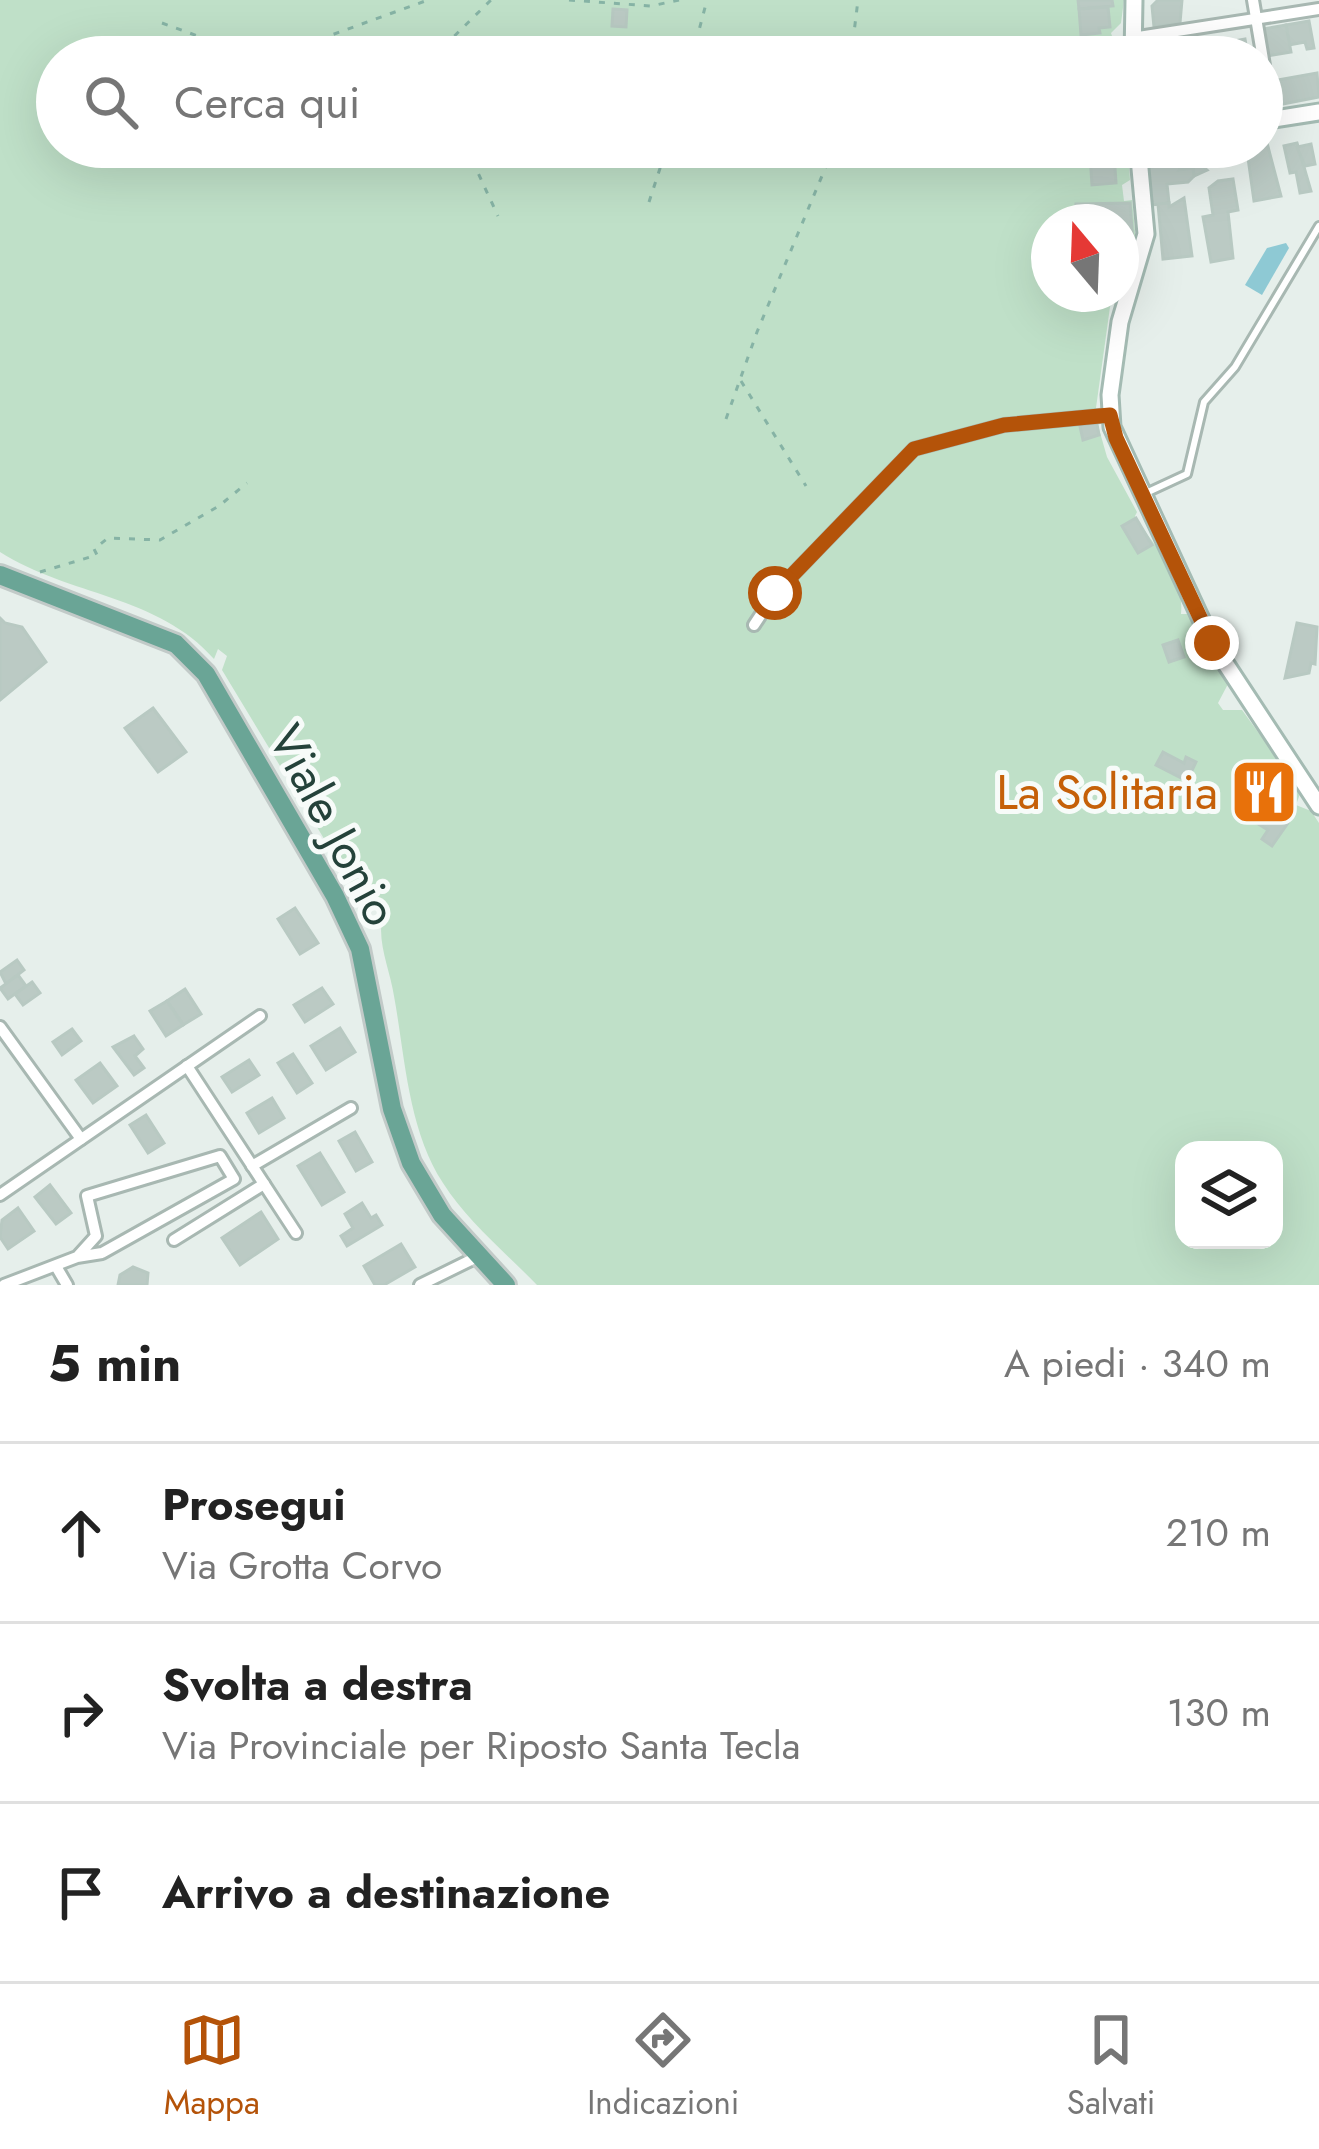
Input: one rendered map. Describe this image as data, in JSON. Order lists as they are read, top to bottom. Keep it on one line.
{"streets":{"main road":["Viale Jonio"]},"places":{"restaurant":["La Solitaria"]},"north":"top","page":{"search":"Cerca qui","heading":["5 min","A piedi · 340 m"],"list":[["Prosegui","Via Grotta Corvo","210 m"],["Svolta a destra","Via Provinciale per Riposto Santa Tecla","130 m"],"Arrivo a destinazione"],"nav":["Mappa","Indicazioni","Salvati"]}}
